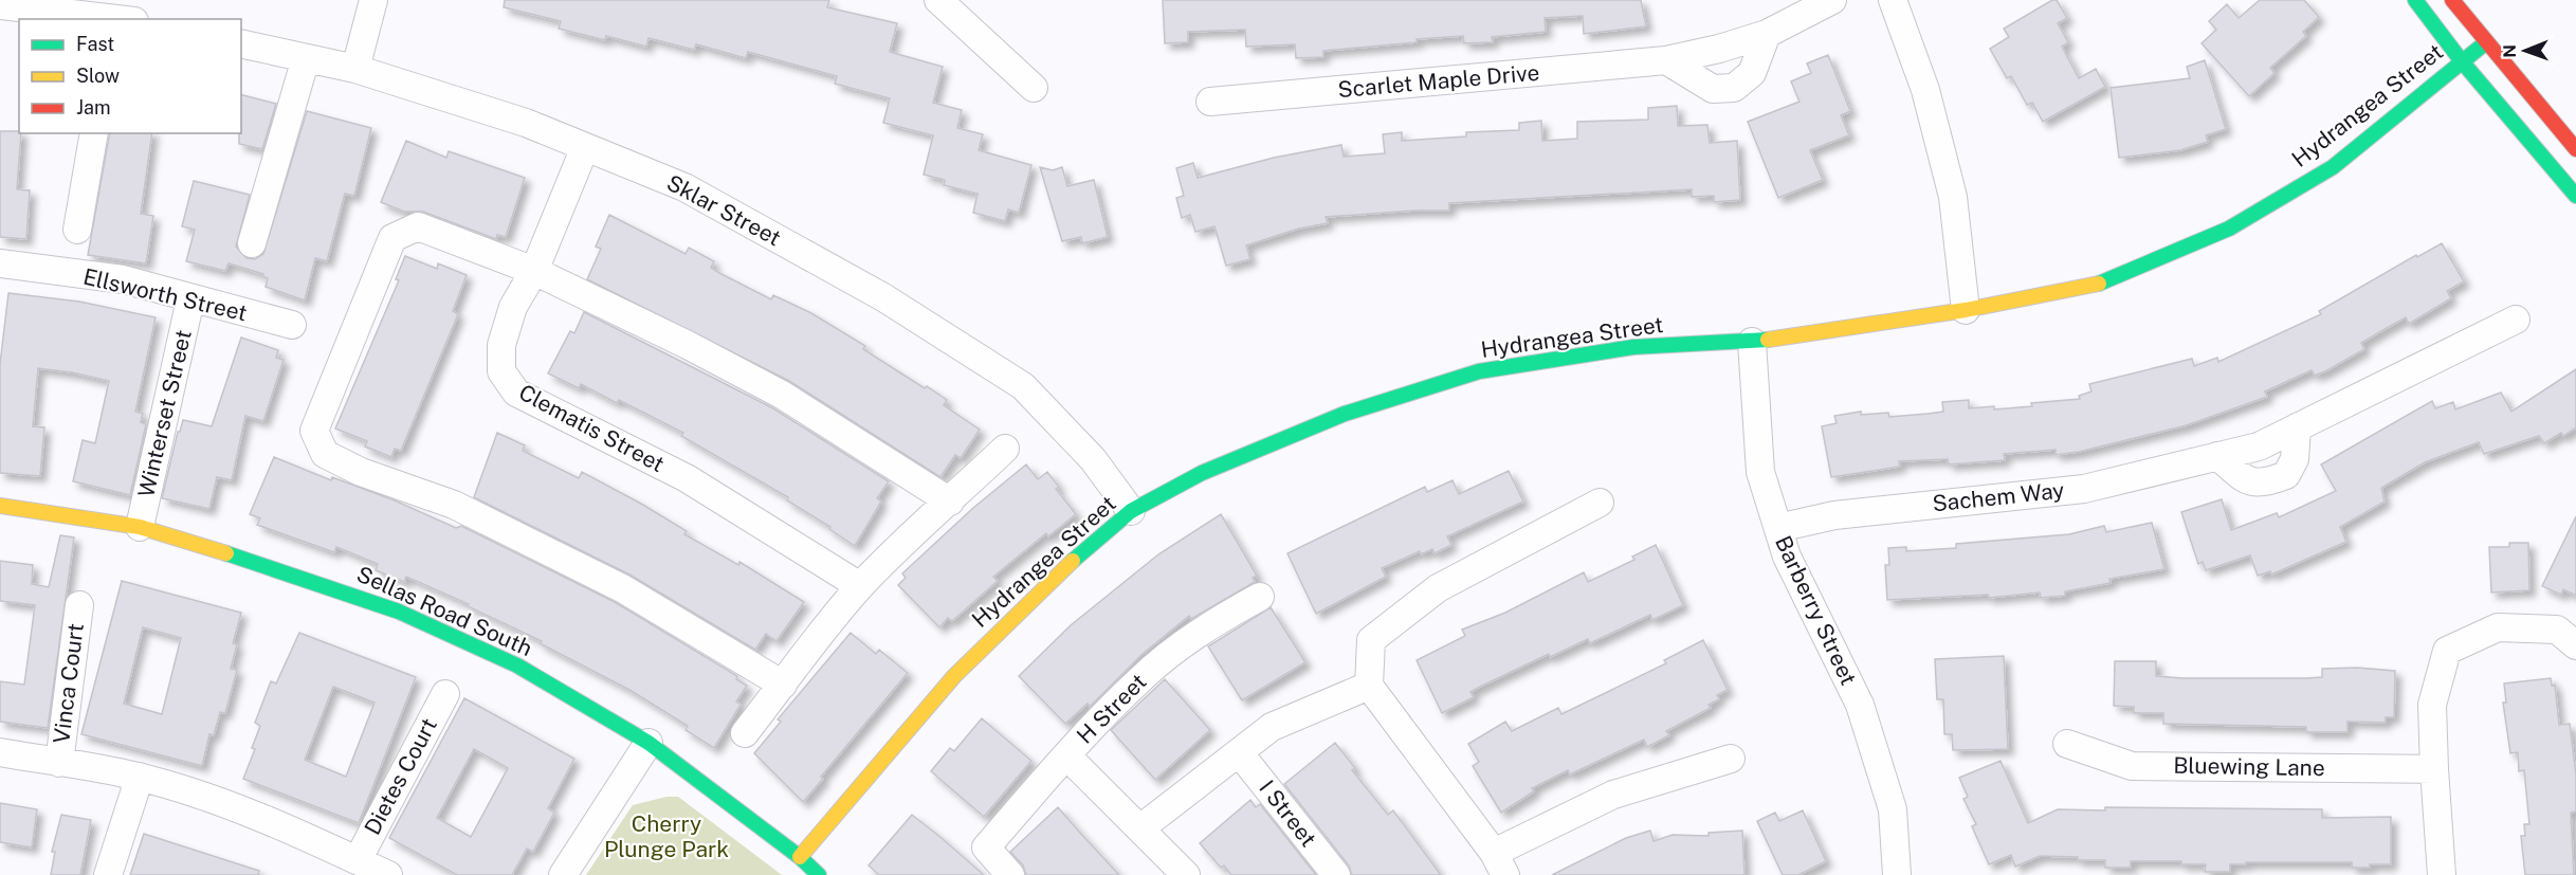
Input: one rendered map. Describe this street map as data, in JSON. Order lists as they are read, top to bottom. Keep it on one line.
{"streets":{"street":["Scarlet Maple Drive","Hydrangea Street","Sklar Street","Ellsworth Street","Winterset Street","Clematis Street","Sachem Way","Barberry Street","Sellas Road South","Vinca Court","H Street","Bluewing Lane","Dietes Court","I Street"]},"crossings":[["Hydrangea Street","Sklar Street"],["Hydrangea Street","Barberry Street"],["Hydrangea Street","Sellas Road South"],["Sklar Street","Clematis Street"],["Ellsworth Street","Winterset Street"],["Winterset Street","Sellas Road South"],["Sachem Way","Barberry Street"]],"parks":["Cherry Plunge Park"],"legend":["Fast","Slow","Jam"],"north":"left"}
